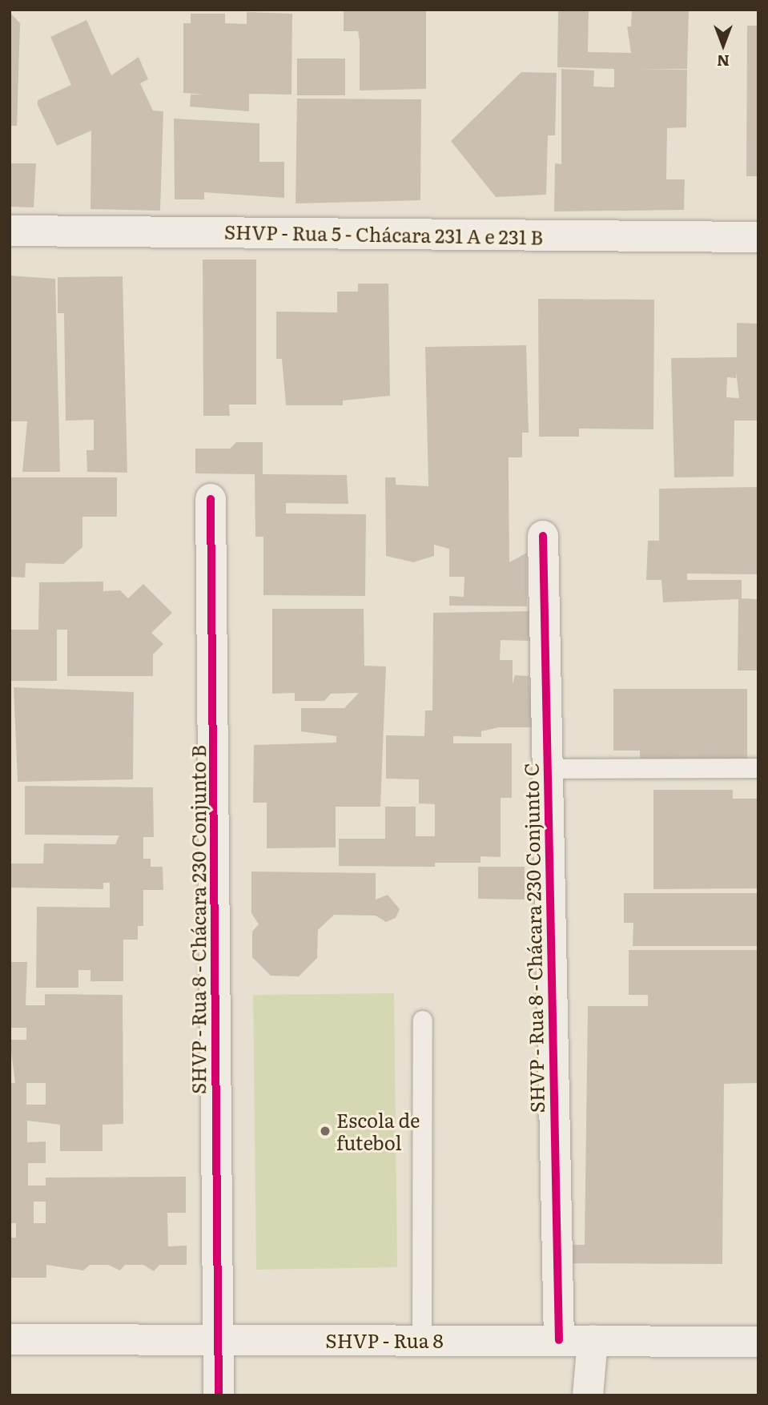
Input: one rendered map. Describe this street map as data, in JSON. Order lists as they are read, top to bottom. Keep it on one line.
{"streets":{"street":["SHVP - Rua 5 - Chácara 231 A e 231 B","SHVP - Rua 8 - Chácara 230 Conjunto B","SHVP - Rua 8 - Chácara 230 Conjunto C","SHVP - Rua 8"]},"crossings":[["SHVP - Rua 8 - Chácara 230 Conjunto B","SHVP - Rua 8"],["SHVP - Rua 8 - Chácara 230 Conjunto C","SHVP - Rua 8"]],"places":["Escola de futebol"],"north":"bottom"}
